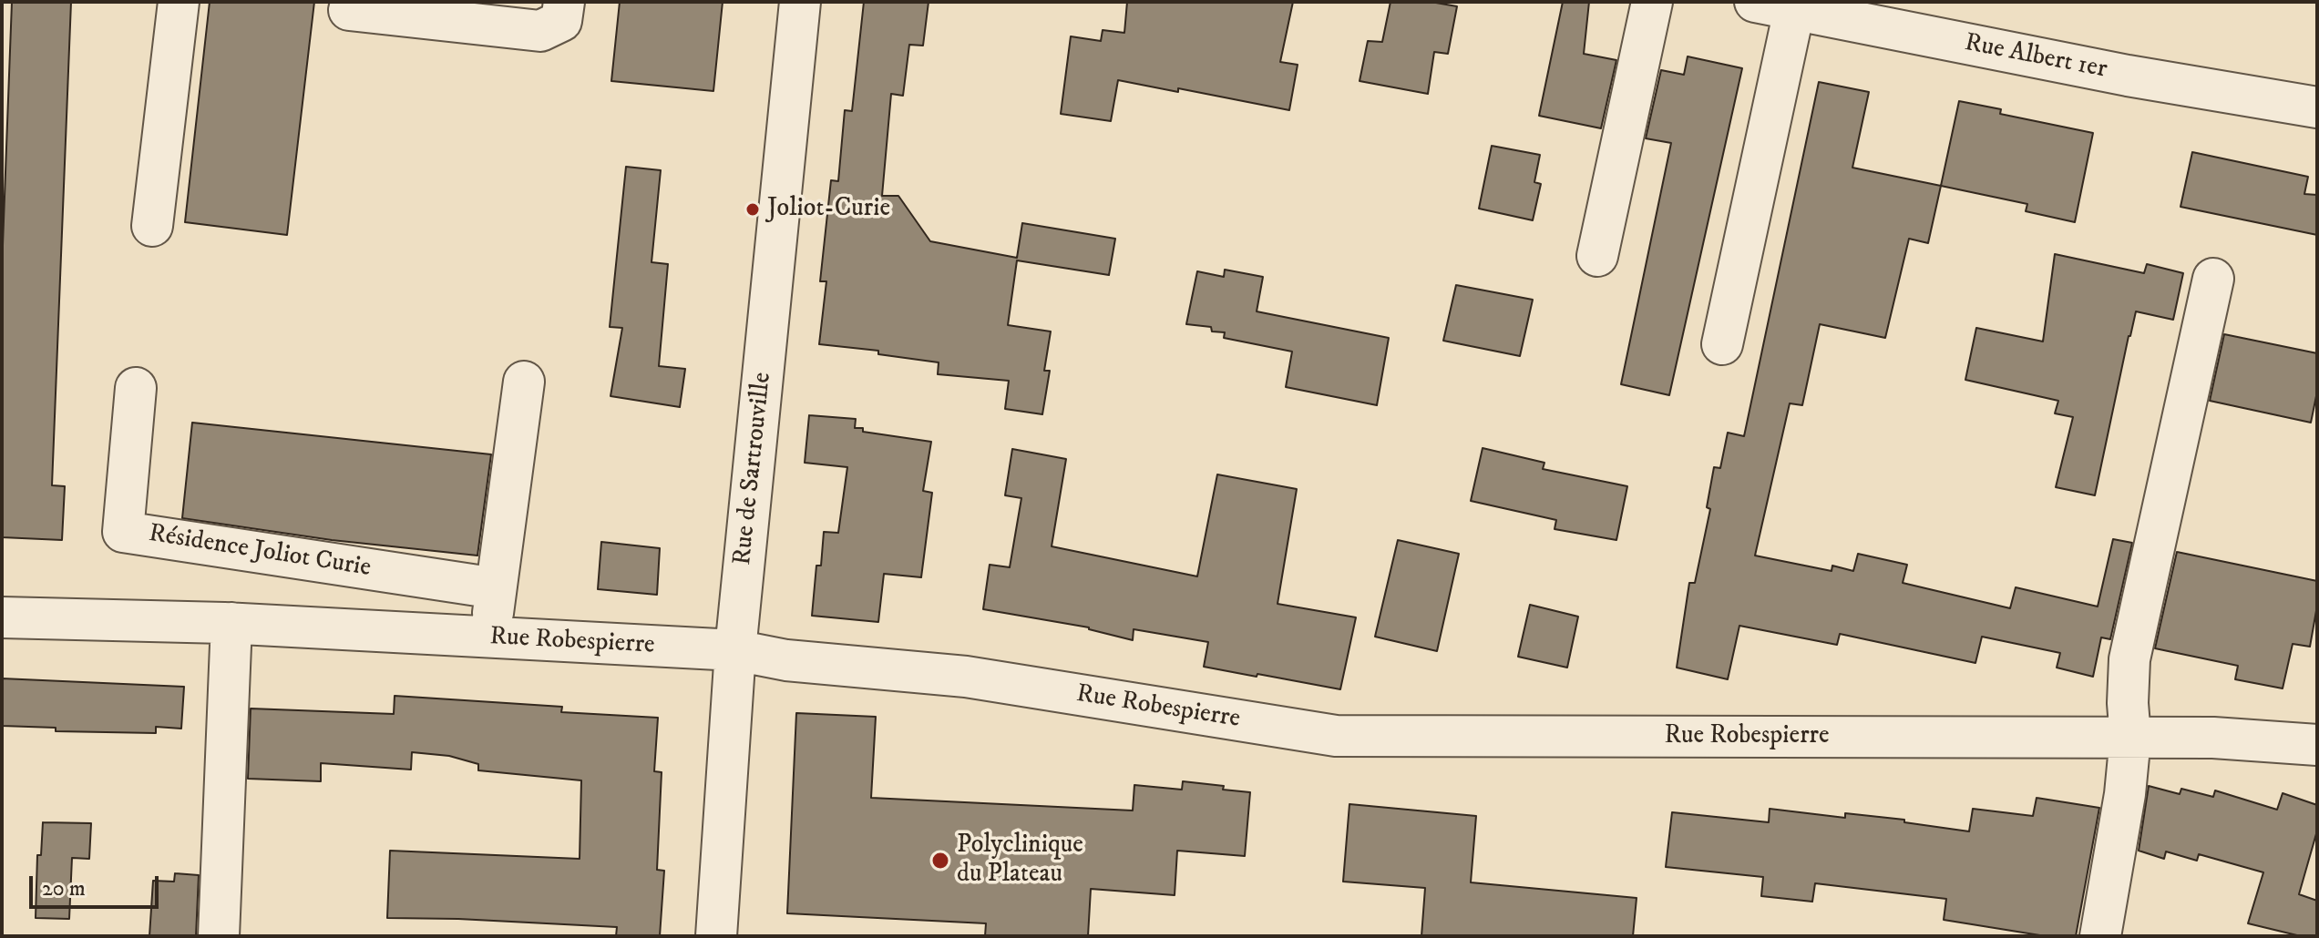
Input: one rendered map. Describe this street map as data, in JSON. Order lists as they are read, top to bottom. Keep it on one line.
{"streets":{"street":["Rue Albert 1er","Rue de Sartrouville","Résidence Joliot Curie","Rue Robespierre"]},"crossings":[["Rue de Sartrouville","Rue Robespierre"]],"places":["Joliot-Curie","Polyclinique du Plateau"],"scale_bar":"20 m"}
